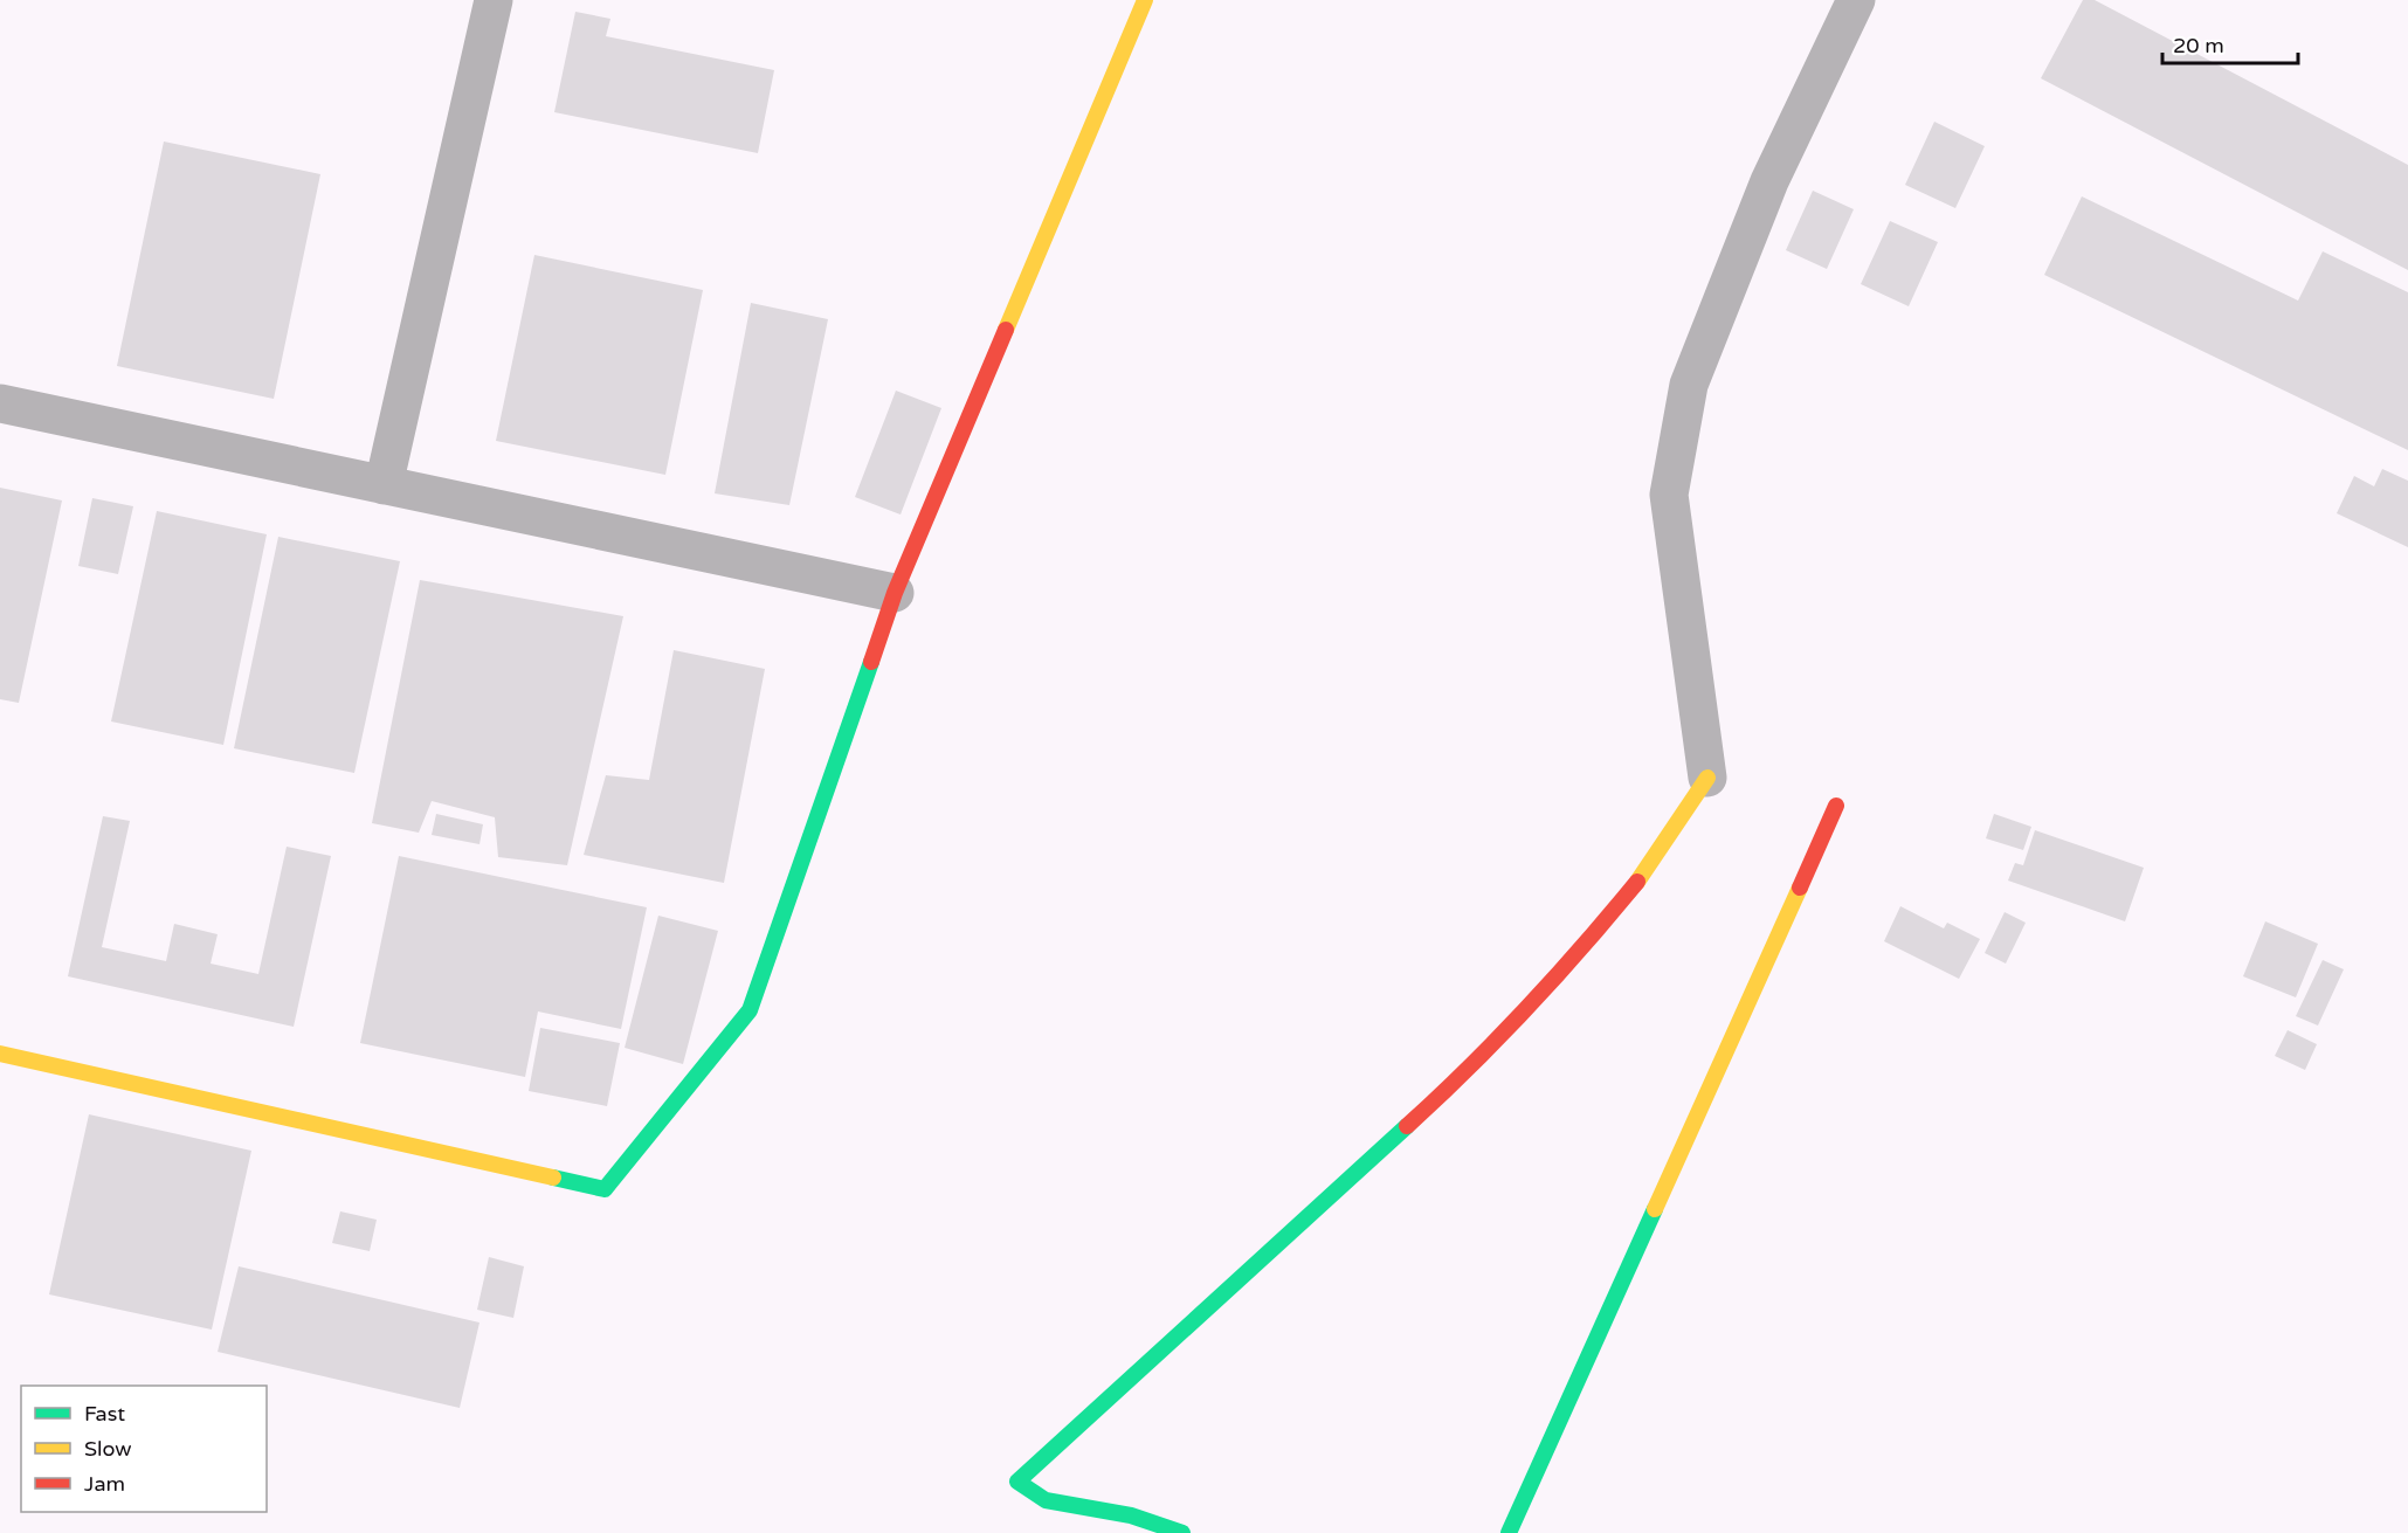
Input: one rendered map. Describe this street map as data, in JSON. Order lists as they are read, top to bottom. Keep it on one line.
{"legend":["Fast","Slow","Jam"],"scale_bar":"20 m"}
